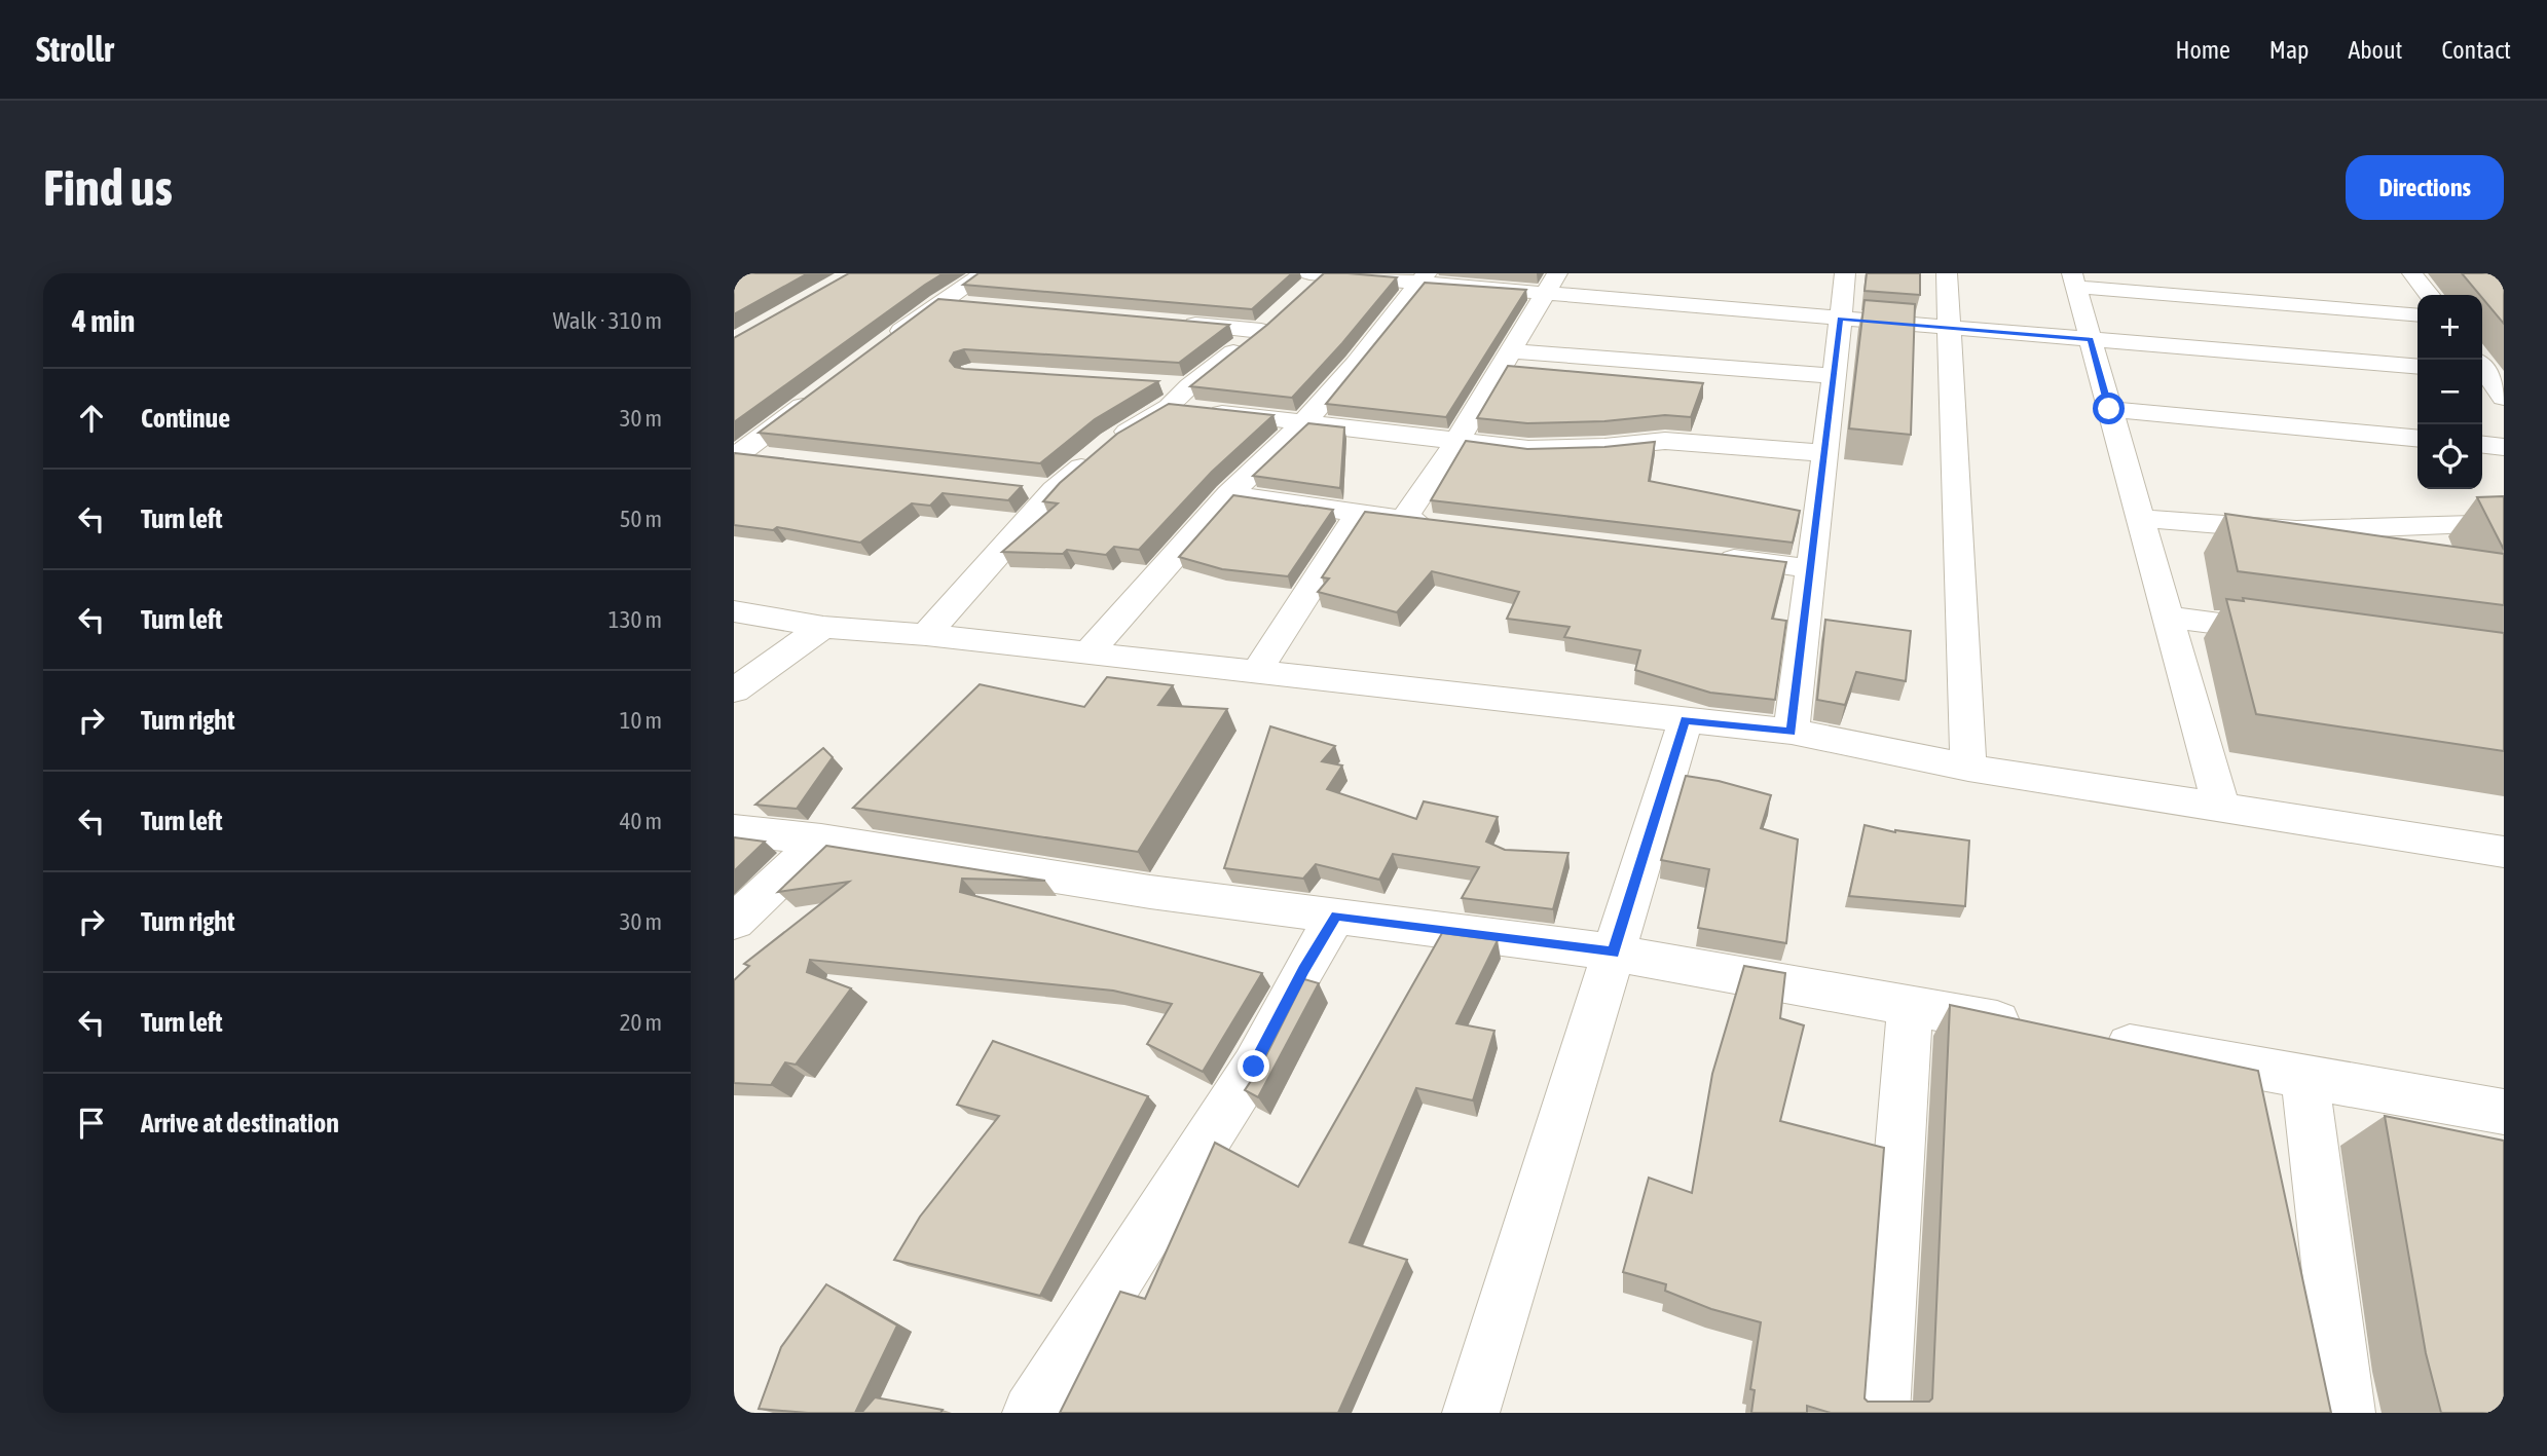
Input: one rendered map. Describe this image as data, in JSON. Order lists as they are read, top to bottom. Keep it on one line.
{"page":{"header":"Strollr","nav":["Home","Map","About","Contact"],"buttons":"Directions","title":"Find us","heading":["4 min","Walk · 310 m"],"map_buttons":["+","−"],"list":[["Continue","30 m"],["Turn left","50 m"],["Turn left","130 m"],["Turn right","10 m"],["Turn left","40 m"],["Turn right","30 m"],["Turn left","20 m"],"Arrive at destination"]}}
